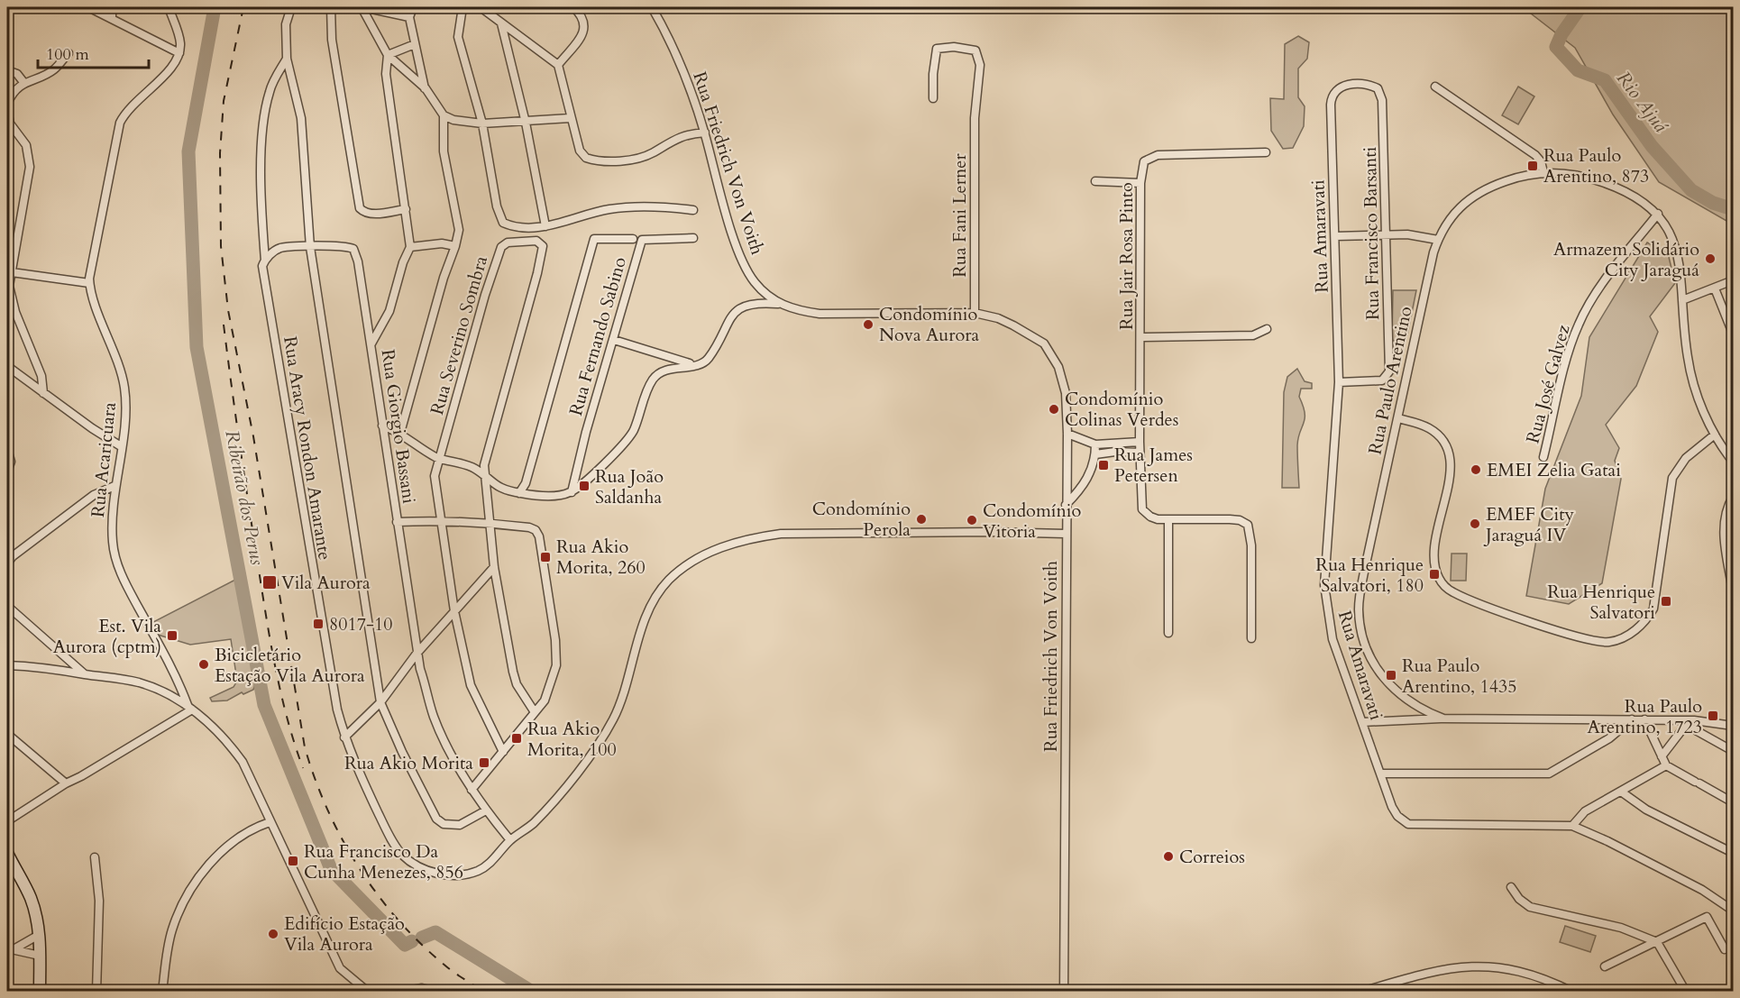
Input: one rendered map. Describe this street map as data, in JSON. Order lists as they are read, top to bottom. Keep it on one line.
{"streets":{"street":["Rua Friedrich Von Voith","Rua Fani Lerner","Rua Francisco Barsanti","Rua Amaravati","Rua Jair Rosa Pinto","Rua Severino Sombra","Rua Fernando Sabino","Rua Paulo Arentino","Rua José Galvez","Rua Giorgio Bassani","Rua Aracy Rondon Amarante","Rua Acaricuara"]},"crossings":[["Rua Friedrich Von Voith","Rua Fani Lerner"],["Rua Friedrich Von Voith","Rua Aracy Rondon Amarante"],["Rua Francisco Barsanti","Rua Amaravati"],["Rua Paulo Arentino","Rua José Galvez"]],"water":["Rio Ajuá","Ribeirão dos Perus"],"places":{"transit":["Rua Paulo Arentino, 873","Rua James Petersen","Rua João Saldanha","Rua Akio Morita, 260","Rua Henrique Salvatori, 180","Vila Aurora","Rua Henrique Salvatori","8017-10","Est. Vila Aurora (cptm)","Rua Paulo Arentino, 1435","Rua Paulo Arentino, 1723","Rua Akio Morita, 100","Rua Akio Morita","Rua Francisco Da Cunha Menezes, 856"],"other":["Armazem Solidário City Jaraguá","Condomínio Nova Aurora","Condomínio Colinas Verdes","EMEI Zelia Gatai","Condomínio Perola","Condomínio Vitoria","EMEF City Jaraguá IV","Bicicletário Estação Vila Aurora","Correios","Edifício Estação Vila Aurora"]},"scale_bar":"100 m"}
